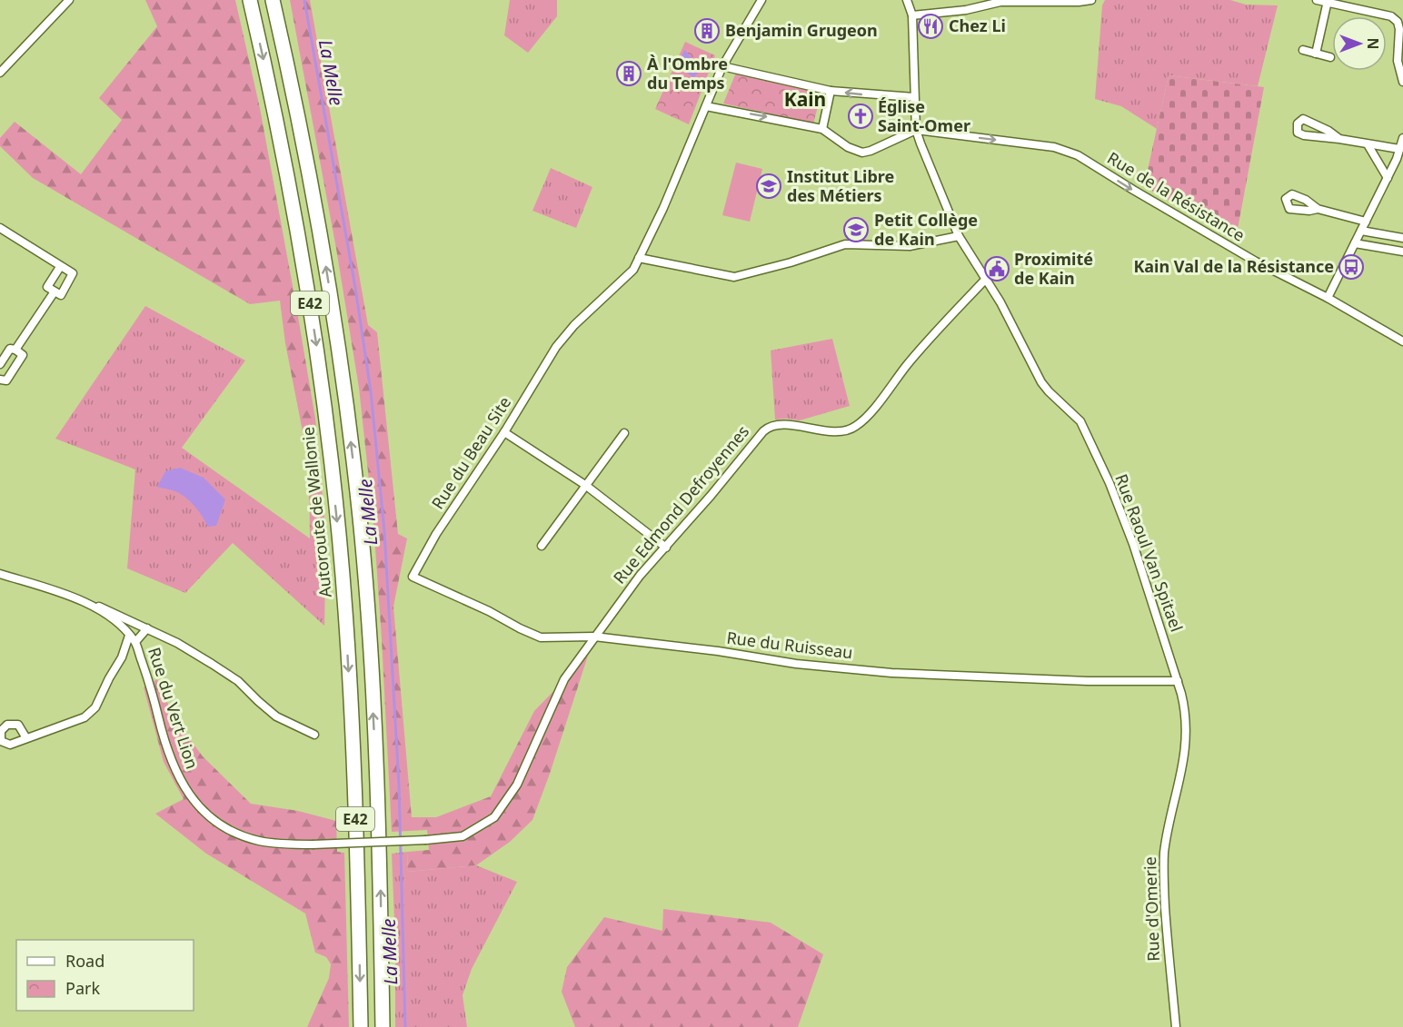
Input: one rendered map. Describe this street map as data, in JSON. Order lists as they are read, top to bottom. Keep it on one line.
{"streets":{"highway":["E42","Autoroute de Wallonie"],"street":["Rue de la Résistance","Rue du Beau Site","Rue Edmond Defroyennes","Rue Raoul Van Spitael","Rue du Ruisseau","Rue du Vert Lion","Rue d'Omerie"]},"crossings":[["Rue de la Résistance","Rue Raoul Van Spitael"],["Rue du Beau Site","Rue du Ruisseau"],["Rue Edmond Defroyennes","Rue Raoul Van Spitael"],["Rue Edmond Defroyennes","Rue du Ruisseau"],["Rue Edmond Defroyennes","Rue du Vert Lion"],["Rue Raoul Van Spitael","Rue du Ruisseau"],["Rue Raoul Van Spitael","Rue d'Omerie"]],"one_way":["Rue de la Résistance"],"districts":["Kain"],"water":["La Melle"],"places":{"restaurant":["Chez Li"],"building":["Benjamin Grugeon","À l'Ombre du Temps"],"church":["Église Saint-Omer"],"school or university":["Institut Libre des Métiers","Petit Collège de Kain"],"bus stop":["Kain Val de la Résistance"],"public building":["Proximité de Kain"]},"legend":["Road","Park"],"north":"right"}
